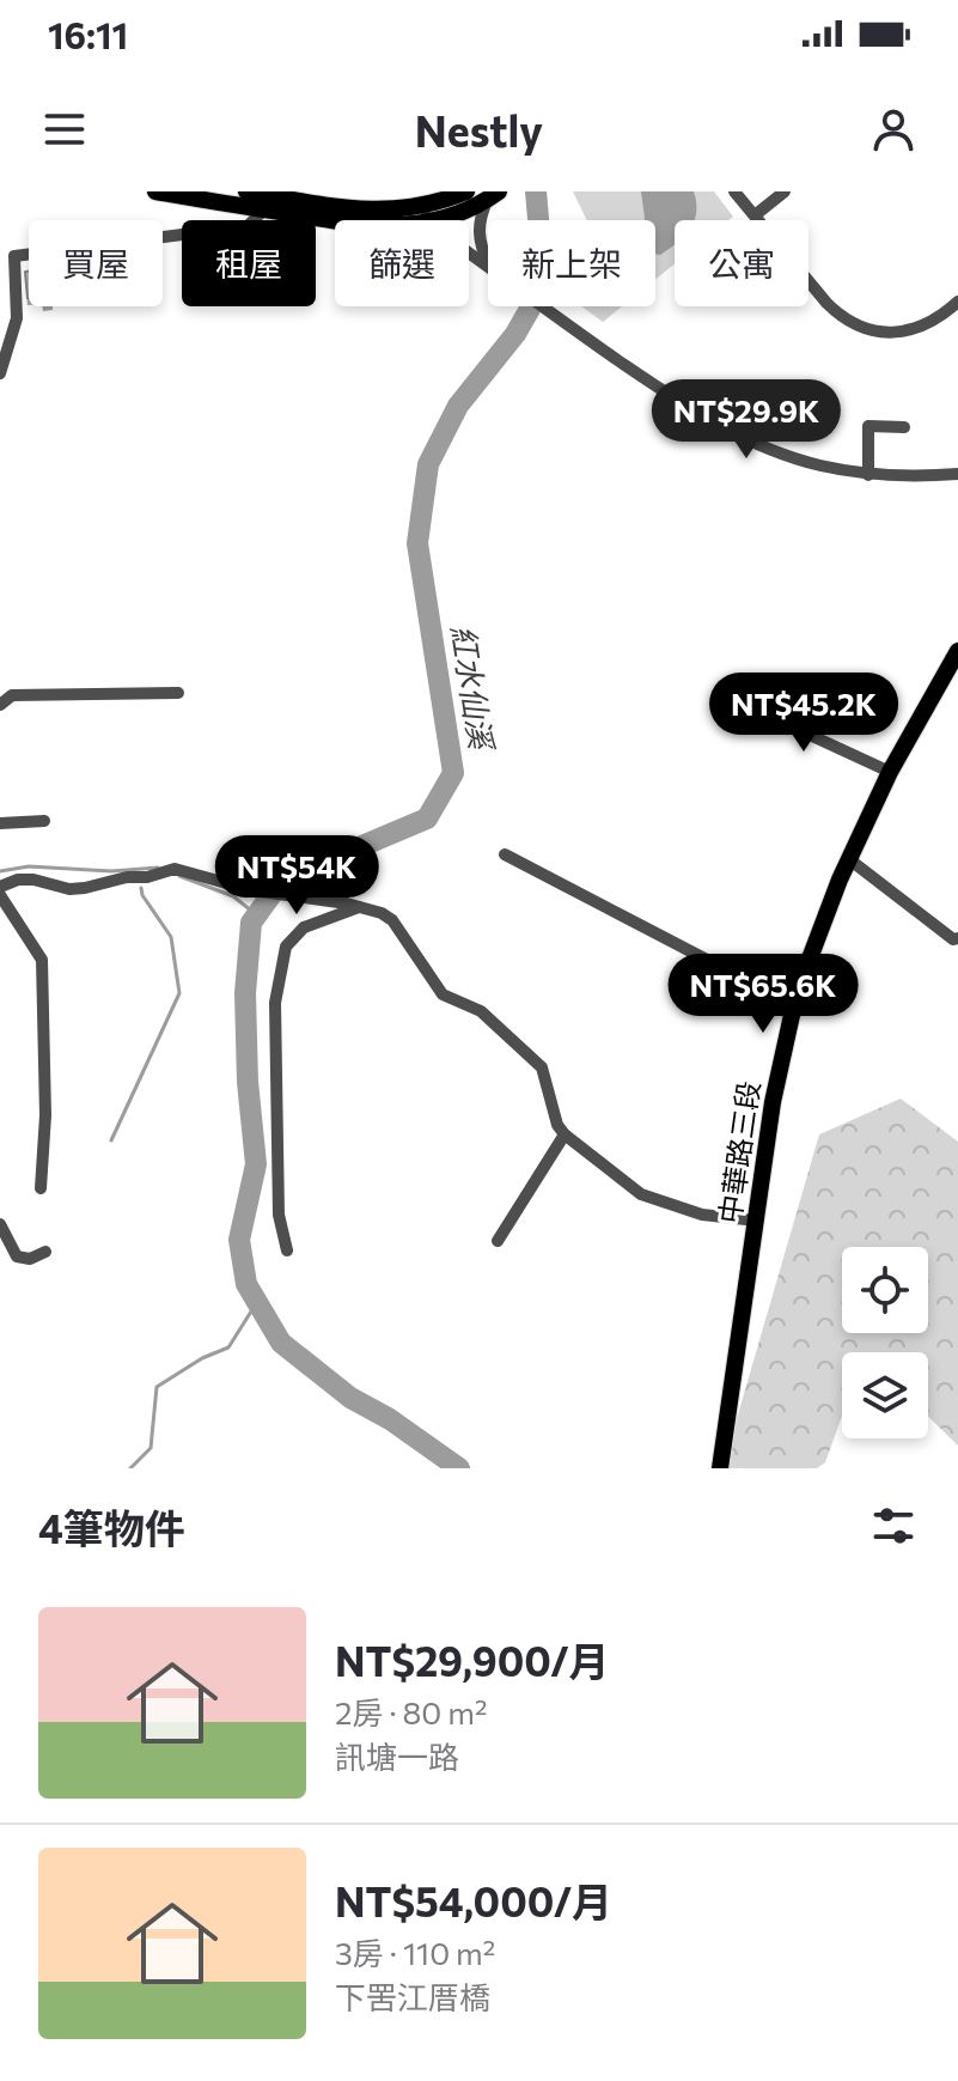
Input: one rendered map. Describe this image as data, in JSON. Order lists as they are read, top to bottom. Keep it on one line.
{"streets":{"main road":["中華路三段"]},"water":["紅水仙溪"],"page":{"status":"16:11","header":"Nestly","chip":["買屋","租屋","篩選","新上架","公寓"],"price":["NT$29.9K","NT$45.2K","NT$54K","NT$65.6K"],"heading":"4筆物件","list":[{"name":"NT$29,900/月","note":"2房 · 80 m² · 訊塘一路"},{"name":"NT$54,000/月","note":"3房 · 110 m² · 下罟江厝橋"}]}}
